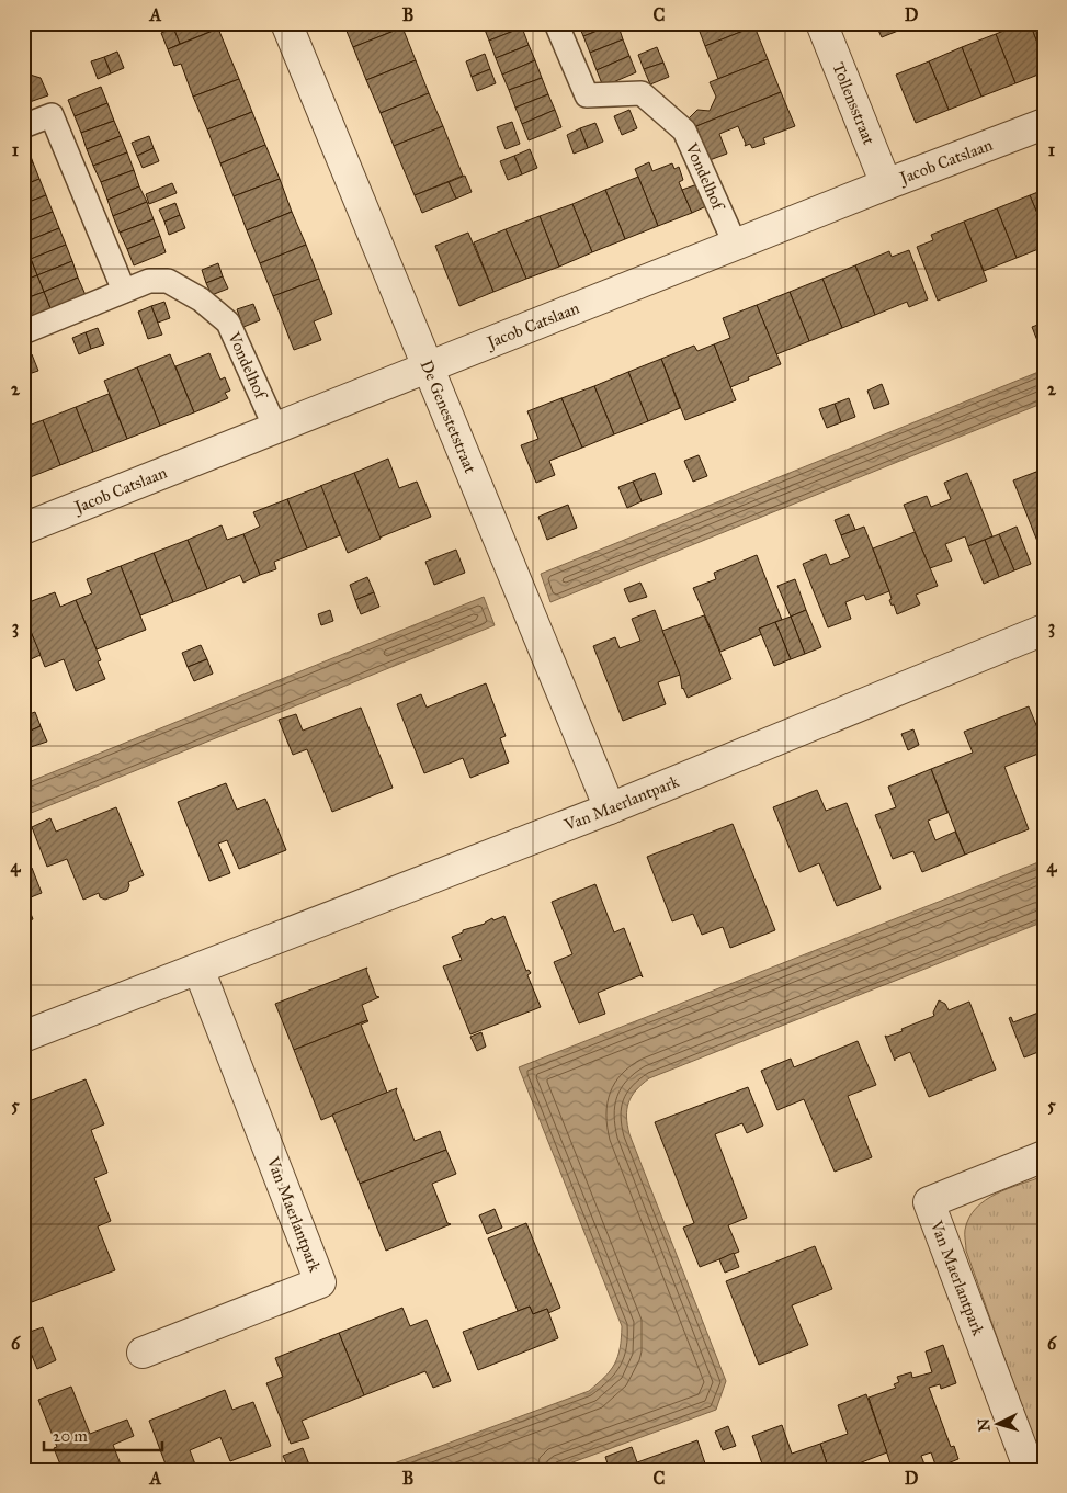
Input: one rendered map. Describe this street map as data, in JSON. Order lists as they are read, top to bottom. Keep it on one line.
{"streets":{"street":["Tollensstraat","Jacob Catslaan","De Genestetstraat","Van Maerlantpark"],"lane":["Vondelhof"]},"crossings":[["Tollensstraat","Jacob Catslaan"],["Jacob Catslaan","Vondelhof"],["Jacob Catslaan","De Genestetstraat"],["De Genestetstraat","Van Maerlantpark"]],"scale_bar":"20 m","north":"left","grid":{"columns":["A","B","C","D"],"rows":["1","2","3","4","5","6"]}}
